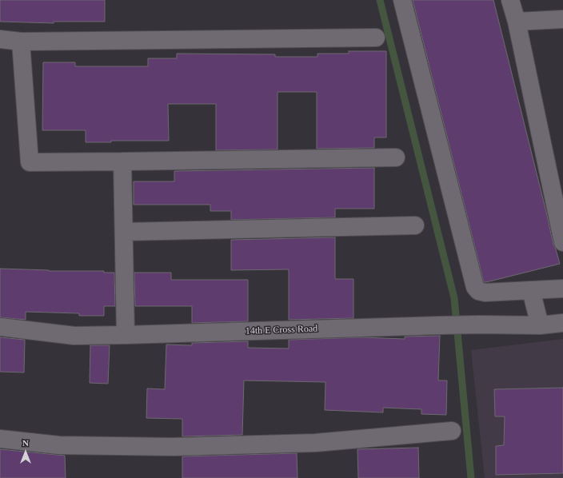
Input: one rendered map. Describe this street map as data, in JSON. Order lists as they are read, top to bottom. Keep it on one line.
{"streets":{"street":["14th E Cross Road"]},"north":"top"}
